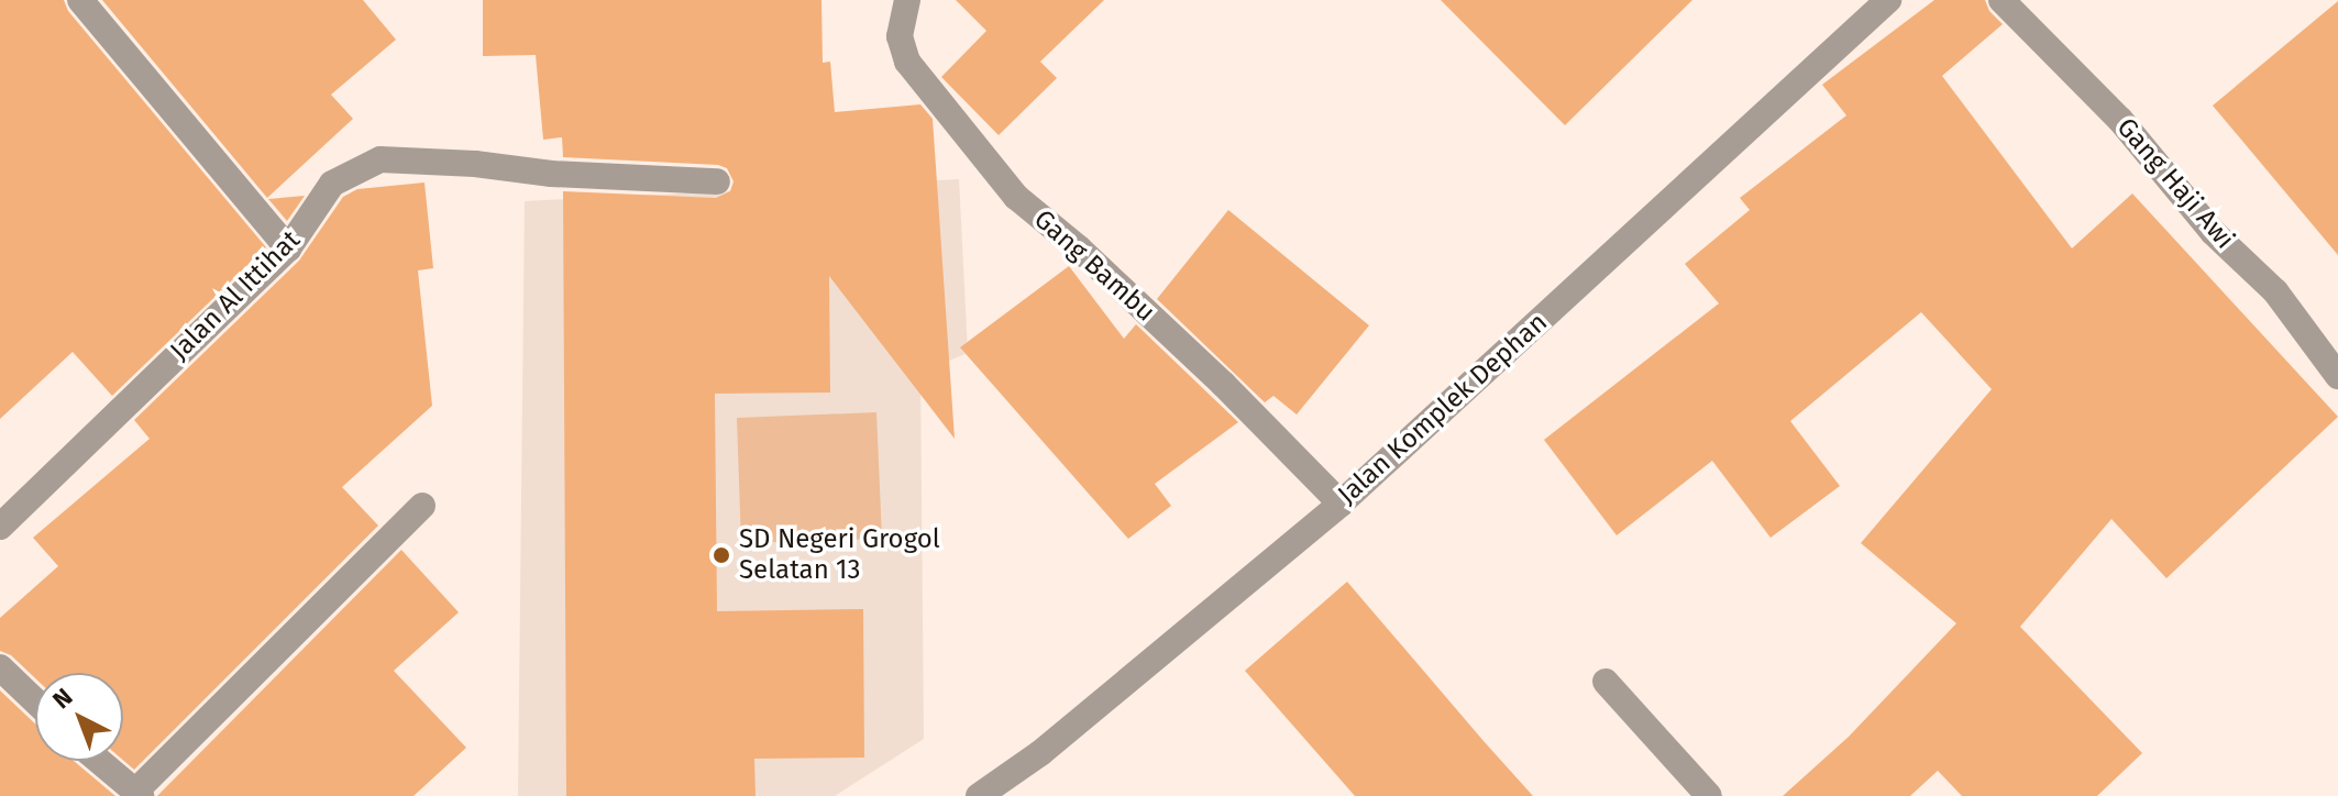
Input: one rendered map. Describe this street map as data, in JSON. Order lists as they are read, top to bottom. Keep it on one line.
{"streets":{"street":["Gang Haji Awi","Gang Bambu","Jalan Al Ittihat","Jalan Komplek Dephan"]},"crossings":[["Gang Bambu","Jalan Komplek Dephan"]],"places":["SD Negeri Grogol Selatan 13"],"north":"top left"}
